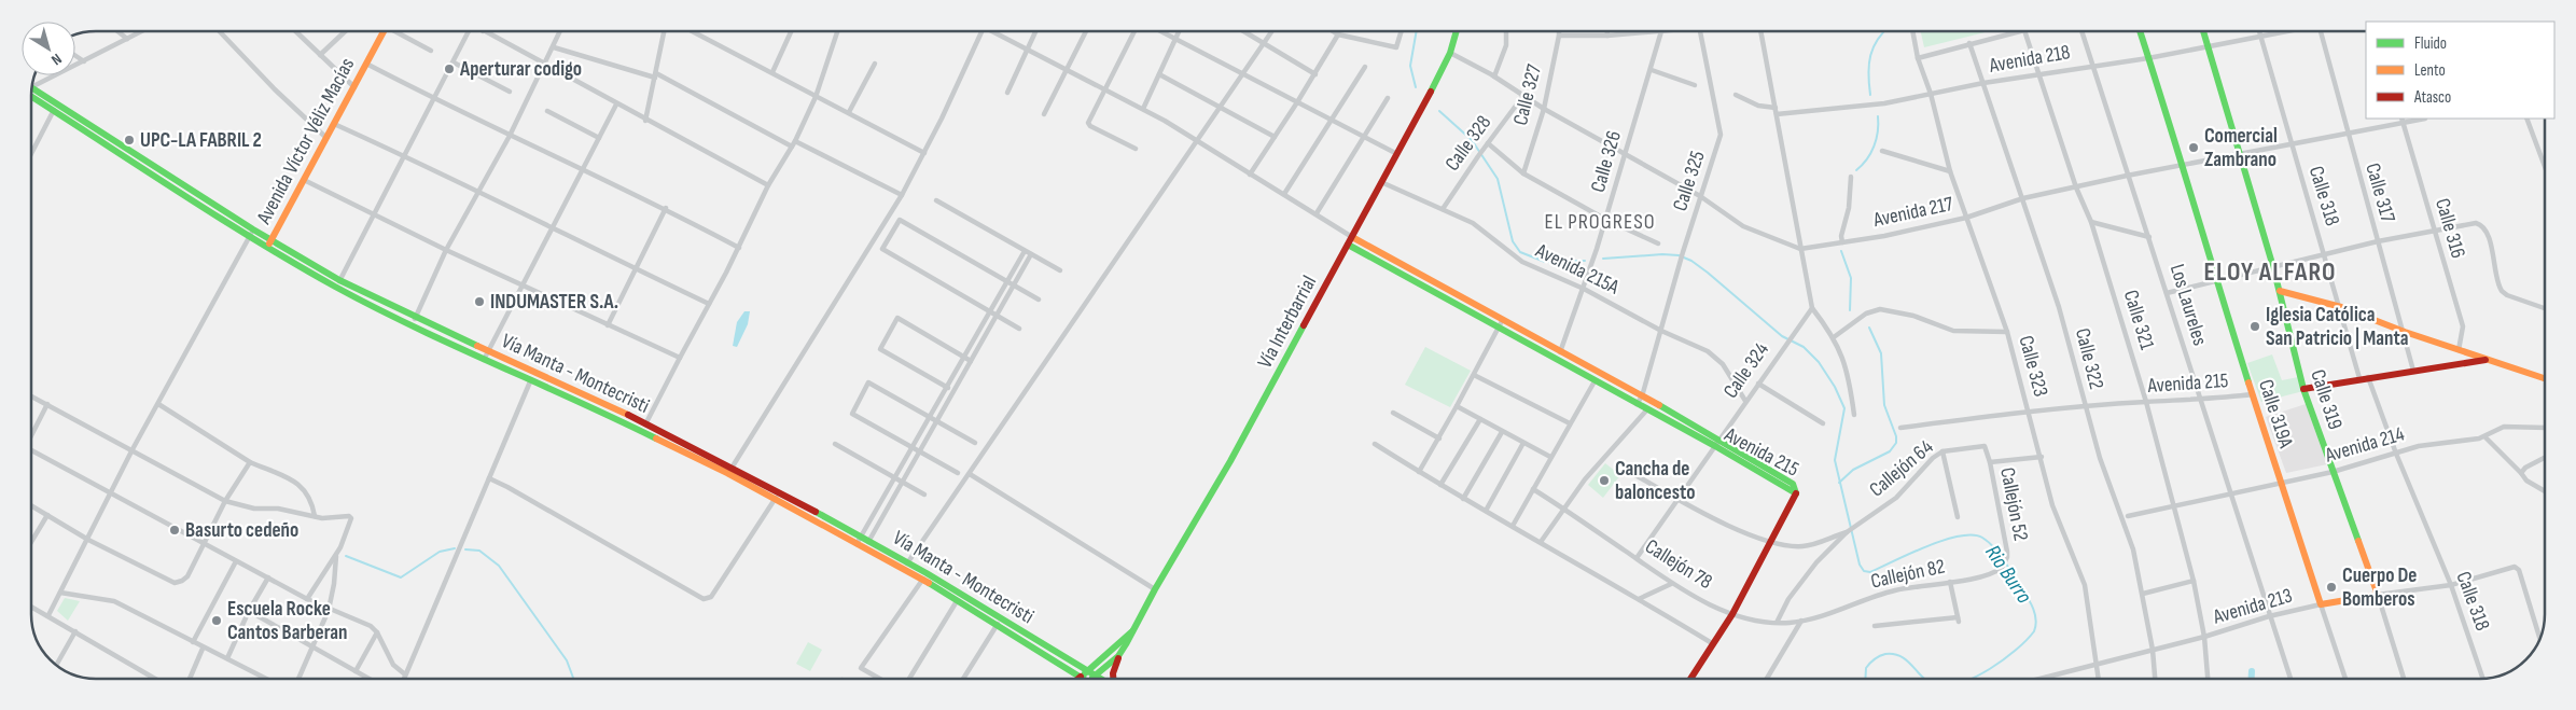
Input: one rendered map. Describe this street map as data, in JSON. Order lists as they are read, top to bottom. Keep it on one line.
{"streets":{"street":["Avenida 218","Calle 327","Avenida Víctor Véliz Macías","Calle 328","Calle 326","Calle 325","Calle 317","Calle 318","Avenida 217","Calle 316","Avenida 215A","Los Laureles","Calle 321","Vía Interbarrial","Calle 322","Calle 323","Calle 324","Vía Manta - Montecristi","Avenida 215","Calle 319","Calle 319A","Avenida 214","Callejón 64","Callejón 52","Callejón 78","Callejón 82","Avenida 213"]},"crossings":[["Avenida 218","Calle 318"],["Avenida 218","Los Laureles"],["Avenida 218","Calle 321"],["Avenida 218","Calle 322"],["Avenida 218","Calle 323"],["Avenida 218","Calle 319"],["Avenida 218","Calle 319A"],["Avenida Víctor Véliz Macías","Vía Manta - Montecristi"],["Calle 328","Avenida 215A"],["Calle 326","Avenida 215A"],["Calle 326","Avenida 215"],["Calle 325","Avenida 215A"],["Calle 325","Avenida 215"],["Calle 317","Avenida 217"],["Calle 318","Avenida 217"],["Calle 318","Avenida 214"],["Calle 318","Avenida 213"],["Avenida 217","Calle 316"],["Avenida 217","Los Laureles"],["Avenida 217","Calle 321"],["Avenida 217","Calle 322"],["Avenida 217","Calle 323"],["Avenida 217","Calle 319"],["Avenida 217","Calle 319A"],["Avenida 215A","Vía Interbarrial"],["Avenida 215A","Calle 324"],["Los Laureles","Avenida 215"],["Los Laureles","Avenida 214"],["Los Laureles","Avenida 213"],["Calle 321","Avenida 215"],["Calle 321","Avenida 214"],["Calle 321","Avenida 213"],["Vía Interbarrial","Vía Manta - Montecristi"],["Vía Interbarrial","Avenida 215"],["Calle 322","Avenida 215"],["Calle 322","Avenida 213"],["Calle 323","Avenida 215"],["Calle 323","Avenida 213"],["Calle 324","Avenida 215"],["Calle 324","Callejón 78"],["Avenida 215","Calle 319A"],["Calle 319","Avenida 214"],["Calle 319","Avenida 213"],["Calle 319A","Avenida 214"],["Calle 319A","Avenida 213"],["Callejón 64","Callejón 52"],["Callejón 52","Callejón 82"],["Callejón 78","Callejón 82"]],"districts":["EL PROGRESO","ELOY ALFARO"],"water":["Rio Burro"],"places":["Aperturar codigo","UPC-LA FABRIL 2","Comercial Zambrano","INDUMASTER S.A.","Iglesia Católica San Patricio | Manta","Cancha de baloncesto","Basurto cedeño","Cuerpo De Bomberos","Escuela Rocke Cantos Barberan"],"legend":["Fluido","Lento","Atasco"],"north":"bottom right"}
